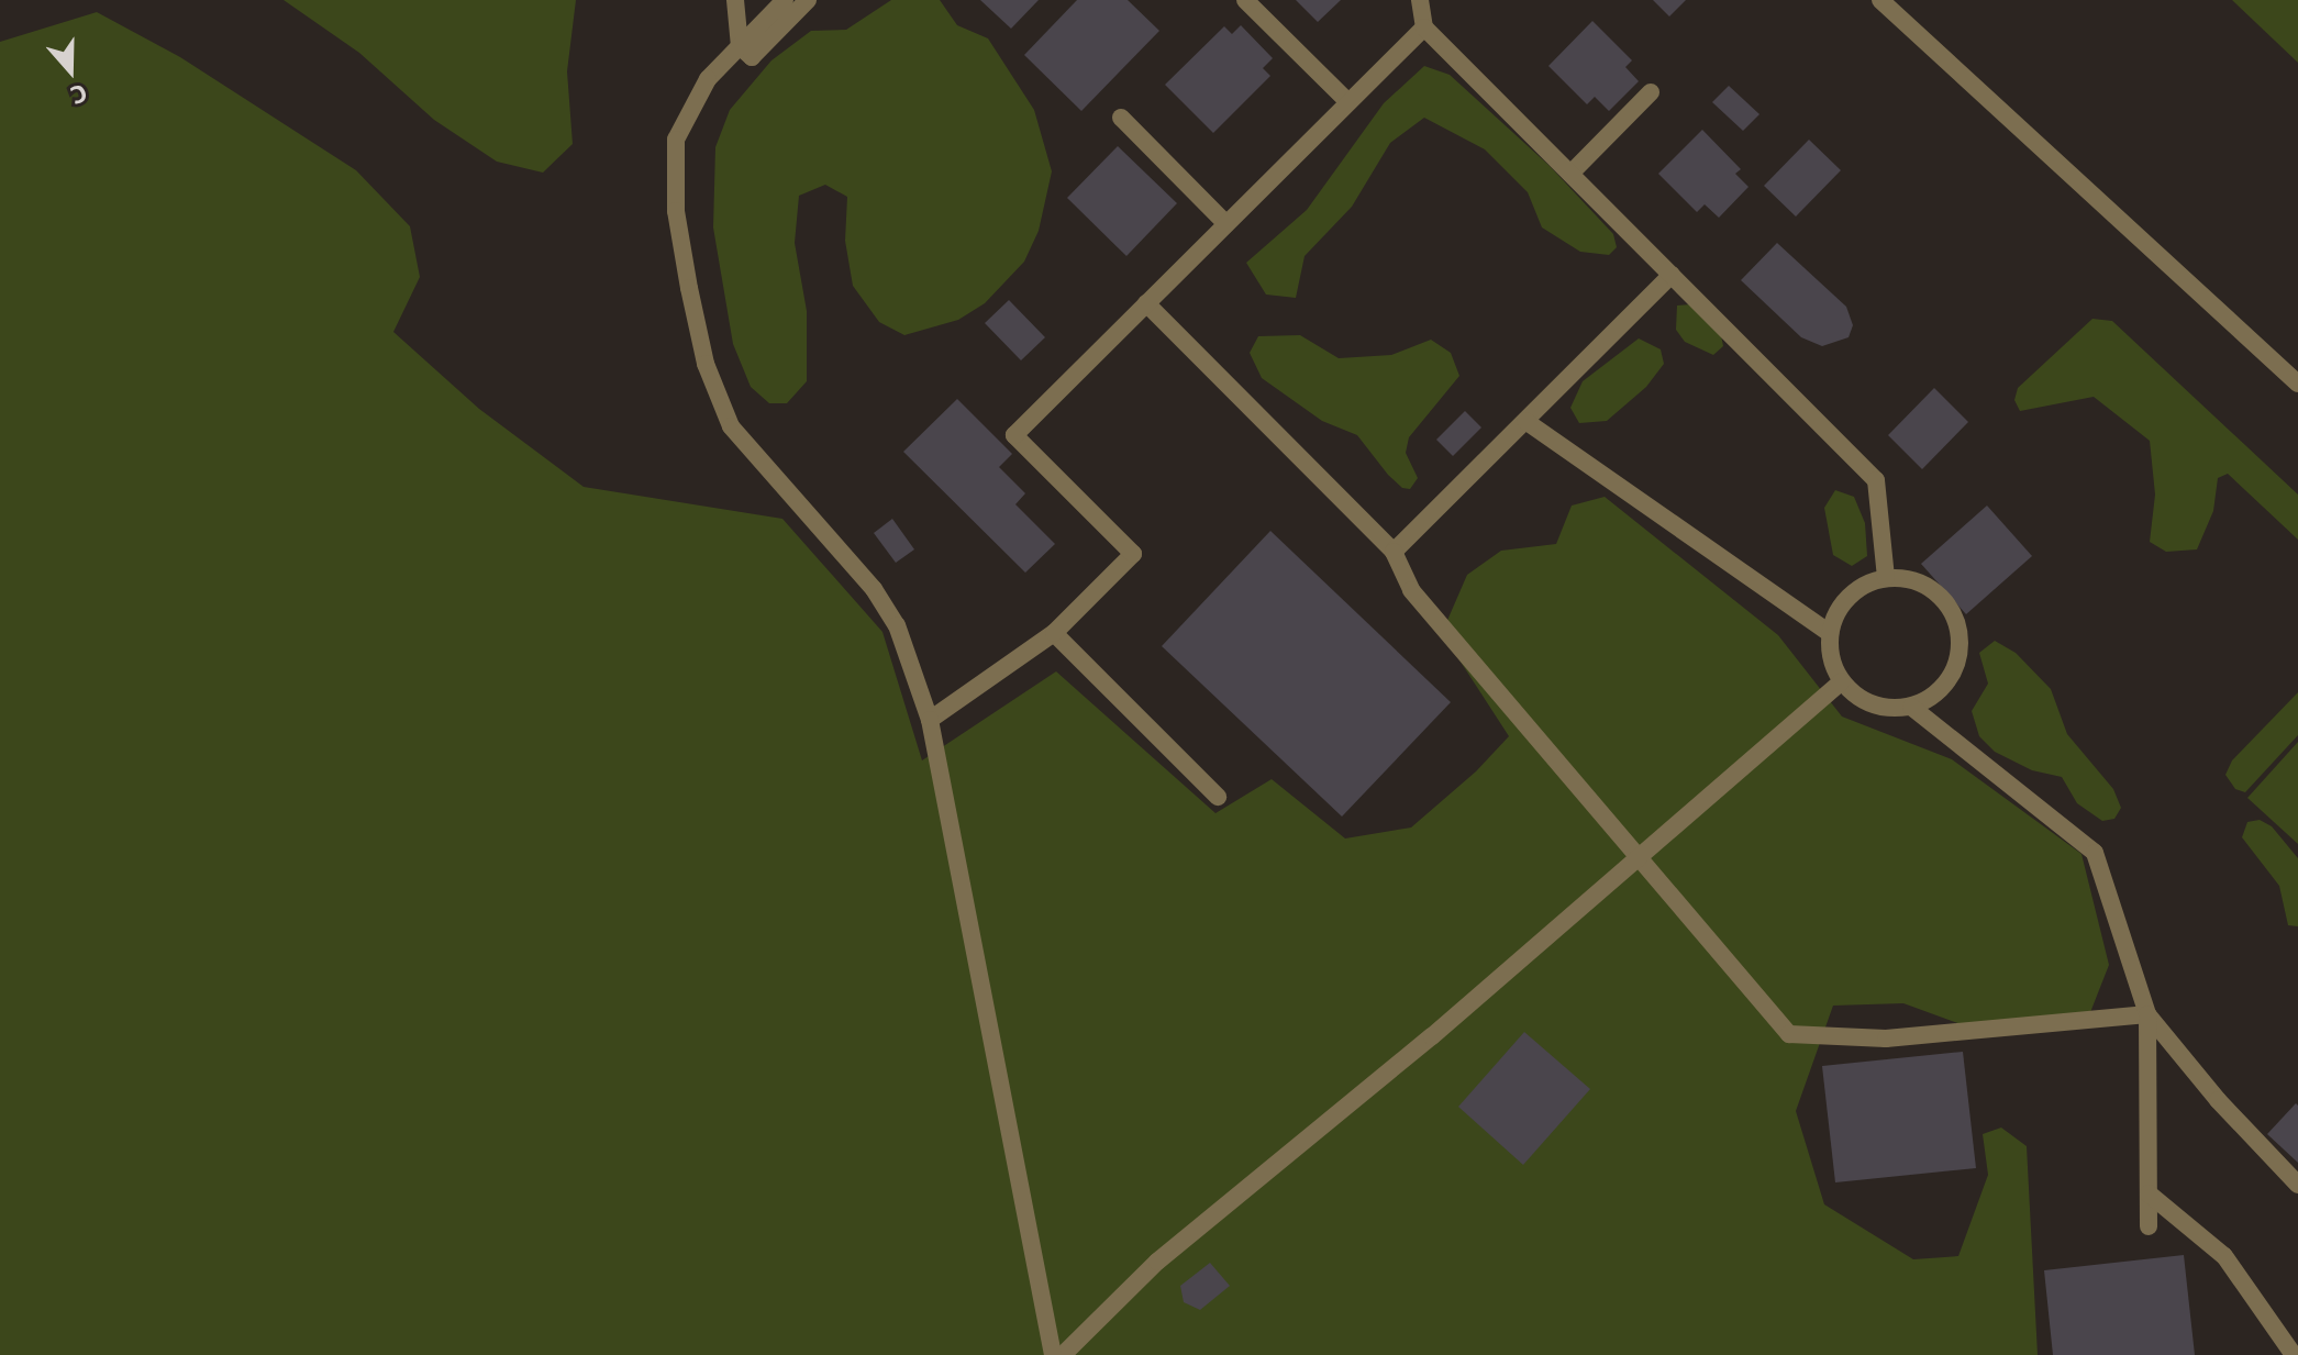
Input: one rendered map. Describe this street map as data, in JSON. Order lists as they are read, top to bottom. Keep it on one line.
{"north":"bottom"}
